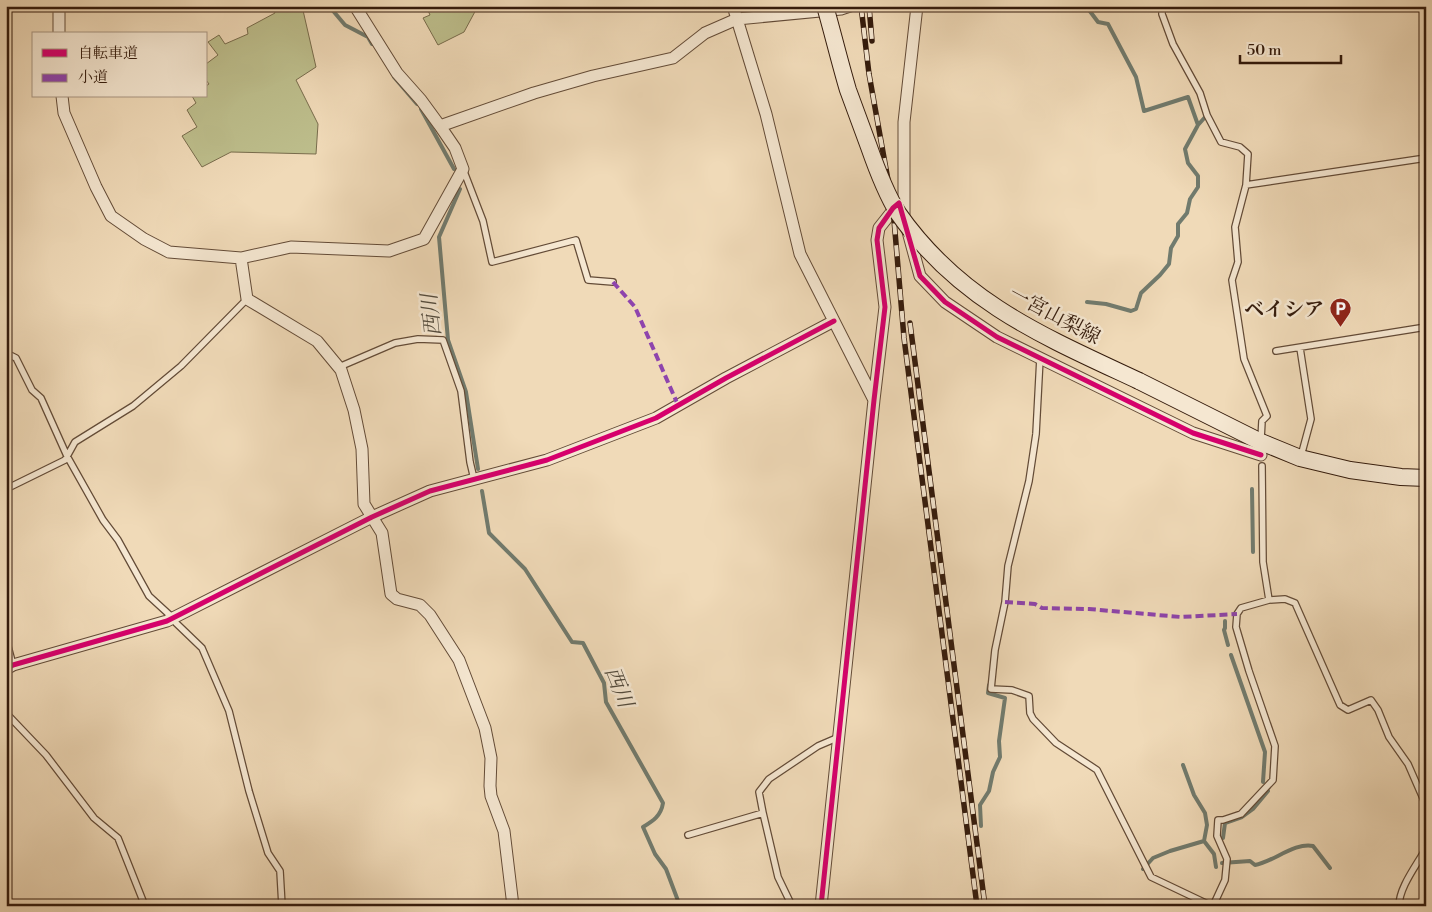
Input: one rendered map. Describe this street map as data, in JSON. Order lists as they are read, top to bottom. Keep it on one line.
{"streets":{"main road":["一宮山梨線"]},"water":["西川"],"places":{"parking":["ベイシア"]},"legend":["自転車道","小道"],"scale_bar":"50 m"}
